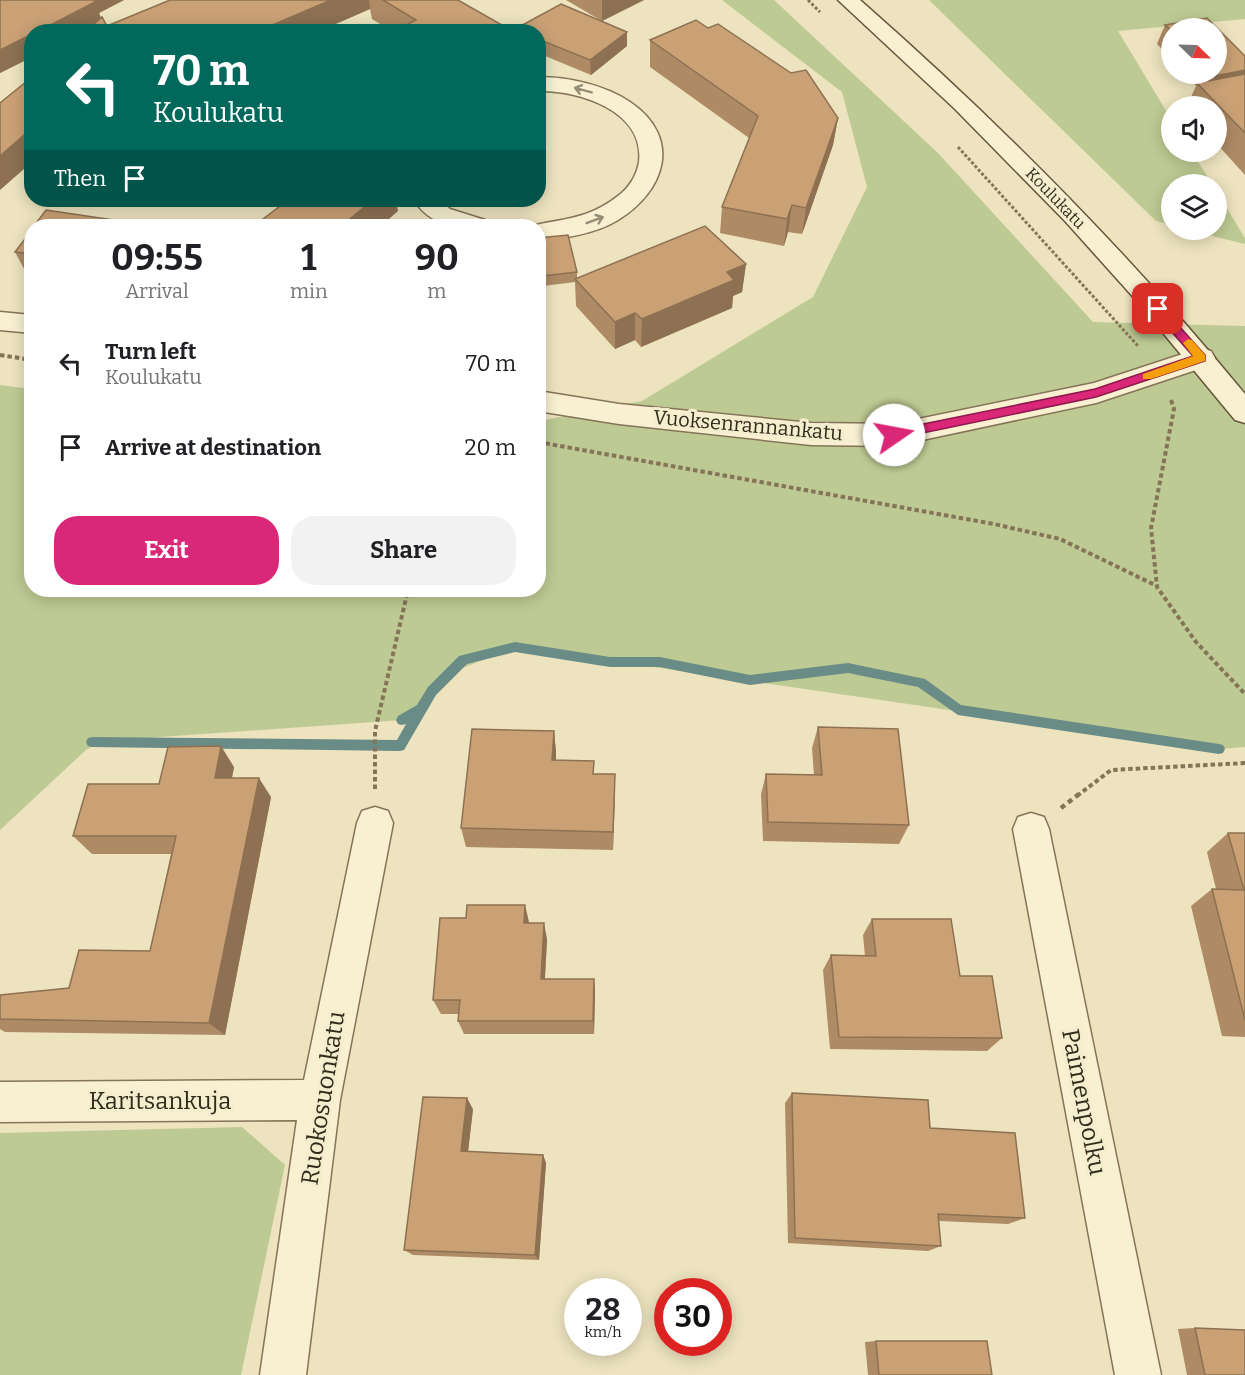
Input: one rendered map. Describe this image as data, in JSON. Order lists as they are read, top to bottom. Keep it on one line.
{"streets":{"street":["Koulukatu","Vuoksenrannankatu","Ruokosuonkatu","Karitsankuja","Paimenpolku"]},"crossings":[["Koulukatu","Vuoksenrannankatu"],["Ruokosuonkatu","Karitsankuja"]],"north":"bottom right","page":{"turn":["70 m","Koulukatu"],"then":"Then","eta":["09:55","Arrival","1","min","90","m"],"list":[{"name":"Turn left","note":"Koulukatu","value":"70 m"},{"name":"Arrive at destination","value":"20 m"}],"buttons":["Exit","Share"],"speed":"28 km/h","limit":"30"}}
